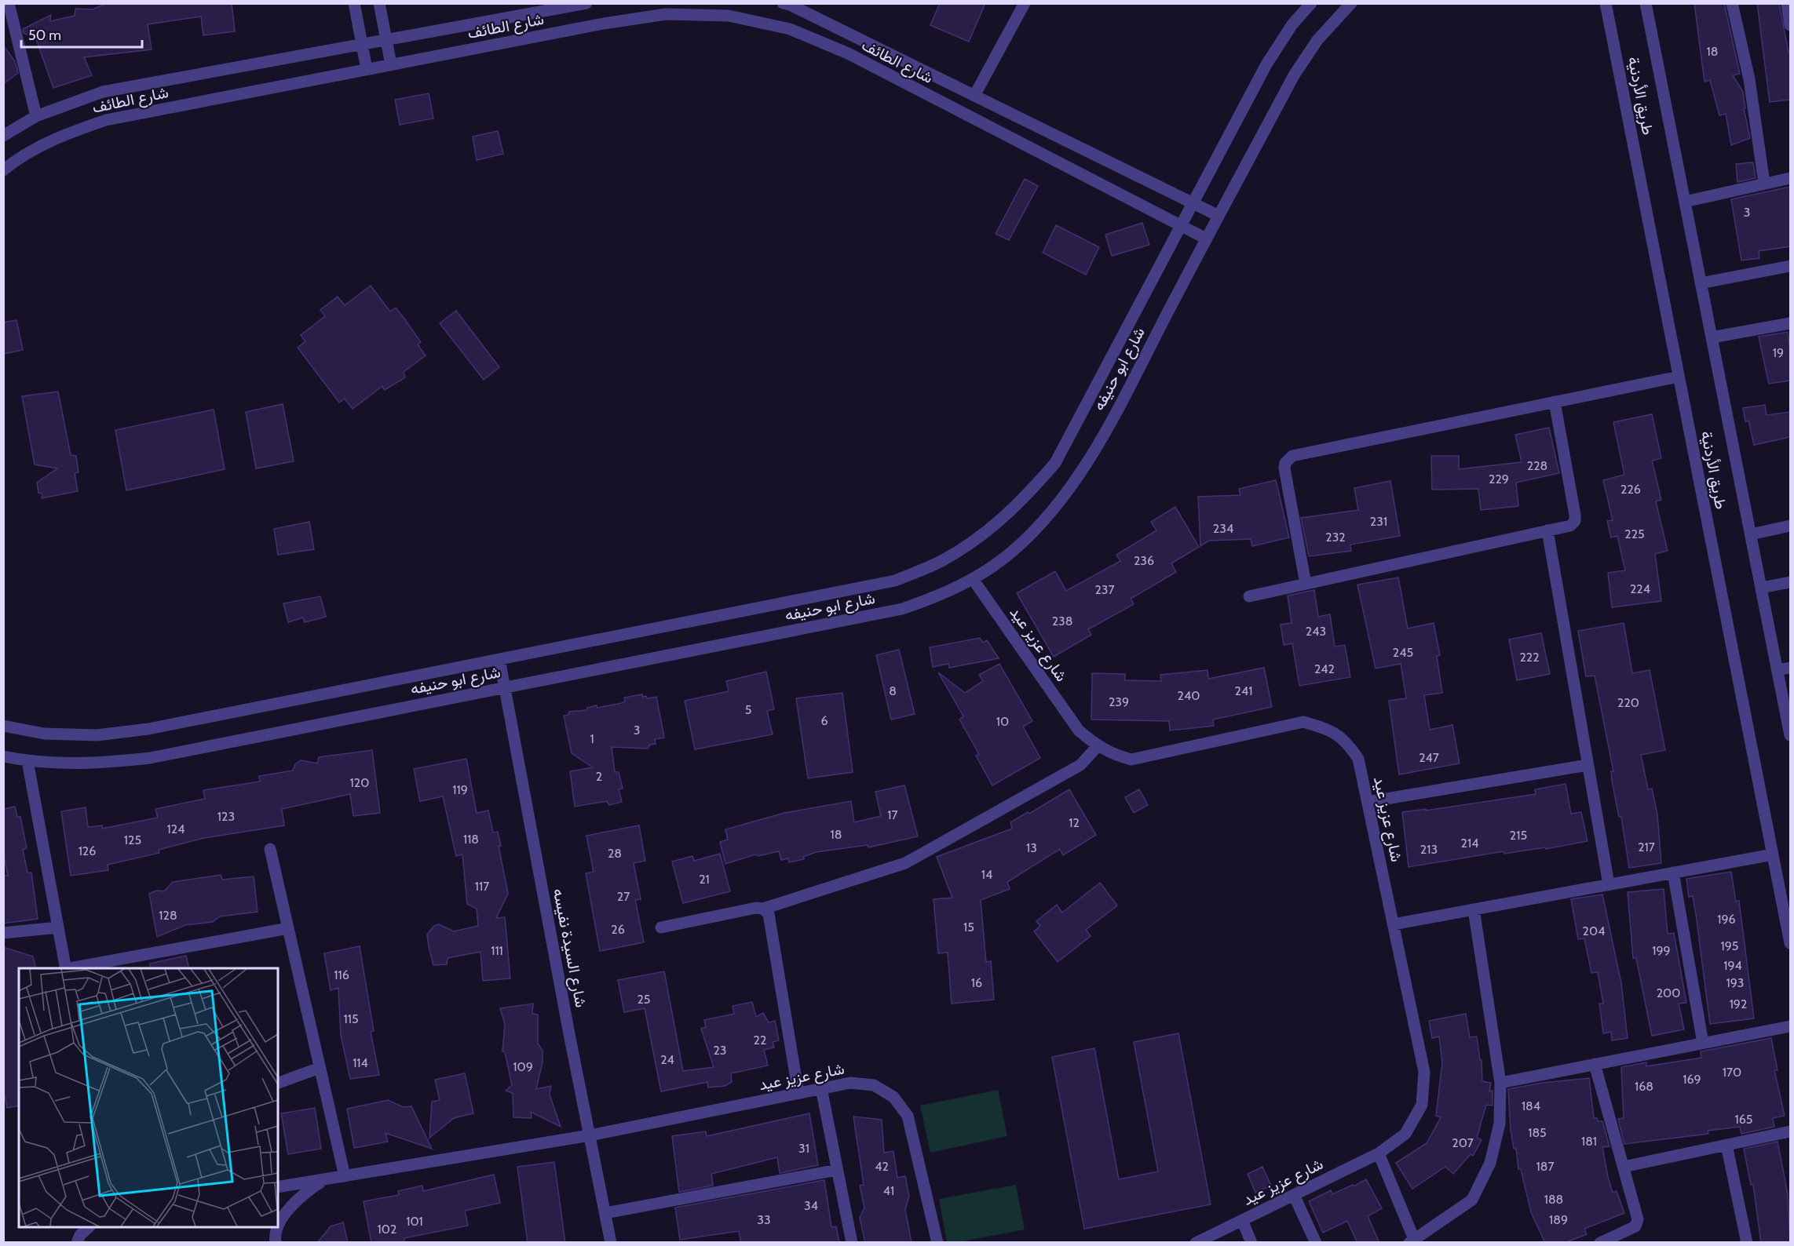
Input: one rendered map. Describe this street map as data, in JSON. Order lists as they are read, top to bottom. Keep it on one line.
{"streets":{"street":["شارع الطائف","طريق الأردنية","شارع ابو حنيفه","شارع عزيز عيد","شارع السيدة نفيسه"]},"crossings":[["شارع الطائف","شارع ابو حنيفه"],["شارع ابو حنيفه","شارع عزيز عيد"],["شارع ابو حنيفه","شارع السيدة نفيسه"],["شارع عزيز عيد","شارع السيدة نفيسه"]],"house_numbers":["18","3","19","228","229","226","231","234","225","232","236","224","237","238","243","245","222","242","8","241","240","239","220","5","6","10","3","1","247","2","120","119","17","123","12","124","18","215","118","125","214","217","13","213","126","28","14","21","117","27","128","196","15","26","204","195","111","199","194","116","16","193","200","25","192","115","22","23","24","114","109","170","169","168","184","165","185","181","207","31","42","187","41","188","34","33","189","101","102"],"scale_bar":"50 m"}
